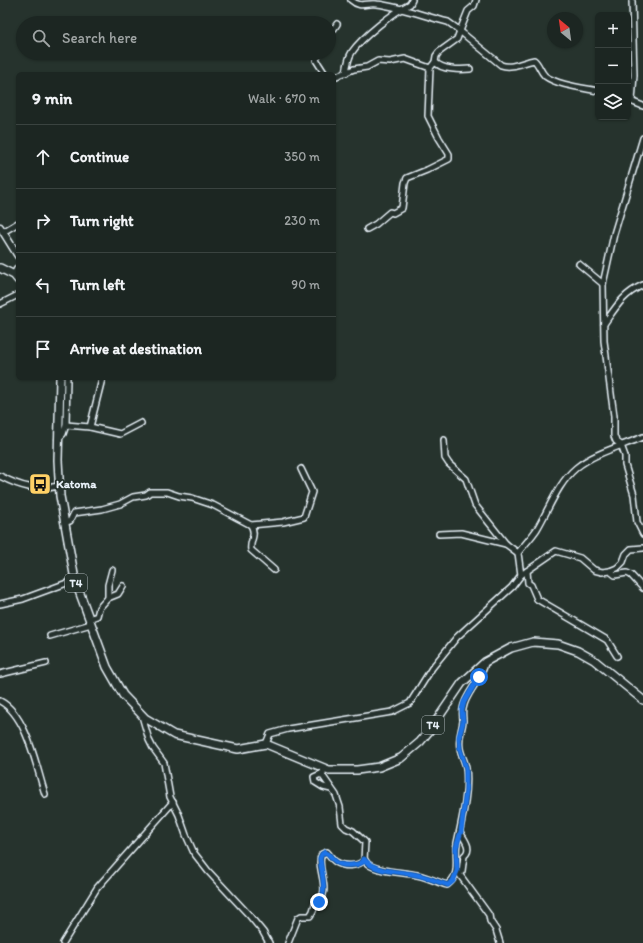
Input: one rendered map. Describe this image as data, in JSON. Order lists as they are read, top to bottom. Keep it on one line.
{"streets":{"highway":["T4"]},"places":{"bus stop":["Katoma"]},"north":"top left","page":{"map_buttons":["+","−"],"search":"Search here","heading":["9 min","Walk · 670 m"],"list":[["Continue","350 m"],["Turn right","230 m"],["Turn left","90 m"],"Arrive at destination"]}}
